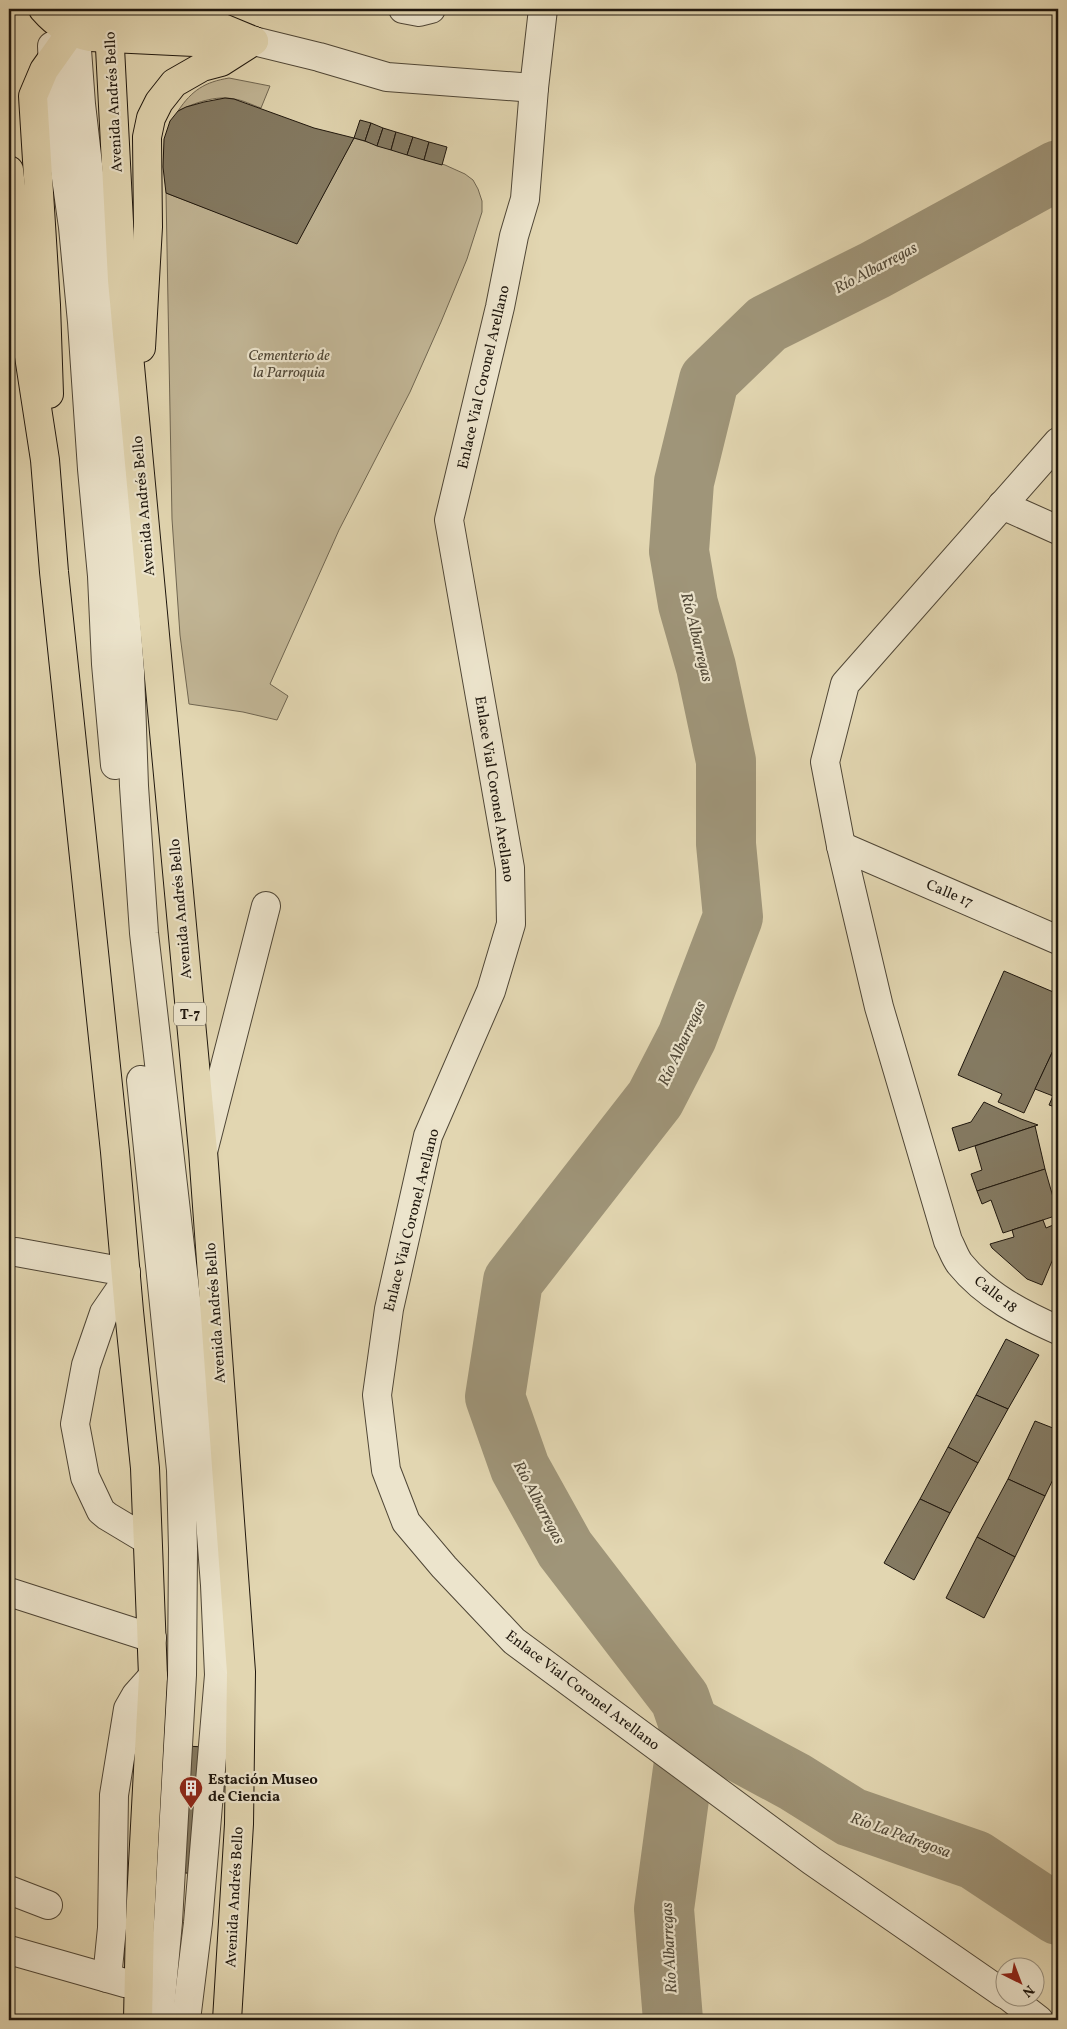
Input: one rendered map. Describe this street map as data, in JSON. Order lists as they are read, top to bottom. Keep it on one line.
{"streets":{"highway":["Avenida Andrés Bello","T-7"],"street":["Enlace Vial Coronel Arellano","Calle 17","Calle 18"]},"crossings":[["Calle 17","Calle 18"]],"water":["Río Albarregas","Río La Pedregosa"],"parks":["Cementerio de la Parroquia"],"places":{"building":["Estación Museo de Ciencia"]},"north":"bottom right"}
